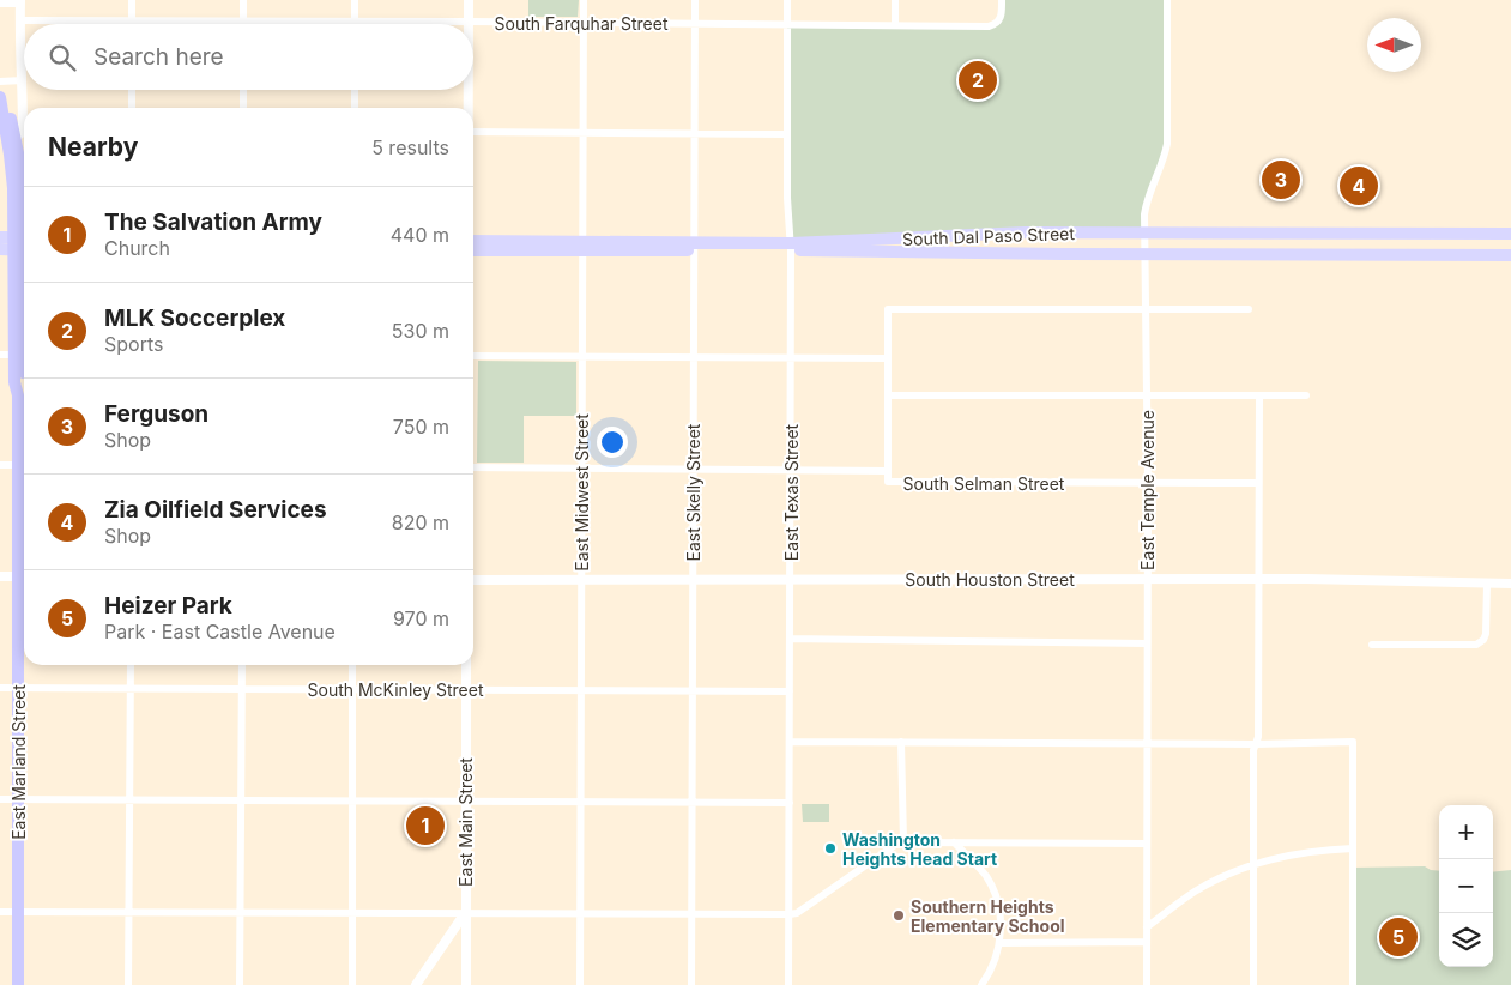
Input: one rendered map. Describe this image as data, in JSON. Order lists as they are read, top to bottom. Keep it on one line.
{"streets":{"highway":["East Marland Street"],"main road":["South Dal Paso Street"],"street":["South Farquhar Street","South Selman Street","East Temple Avenue","East Midwest Street","East Skelly Street","East Texas Street","South Houston Street","South McKinley Street","East Main Street"]},"crossings":[["South Farquhar Street","East Midwest Street"],["South Farquhar Street","East Skelly Street"],["South Farquhar Street","East Texas Street"],["South Farquhar Street","East Marland Street"],["South Dal Paso Street","East Temple Avenue"],["South Dal Paso Street","East Midwest Street"],["South Dal Paso Street","East Skelly Street"],["South Dal Paso Street","East Texas Street"],["South Selman Street","East Temple Avenue"],["South Selman Street","East Midwest Street"],["South Selman Street","East Skelly Street"],["South Selman Street","East Texas Street"],["East Temple Avenue","South Houston Street"],["East Midwest Street","South Houston Street"],["East Midwest Street","South McKinley Street"],["East Skelly Street","South Houston Street"],["East Skelly Street","South McKinley Street"],["East Texas Street","South Houston Street"],["East Texas Street","South McKinley Street"],["South McKinley Street","East Marland Street"],["South McKinley Street","East Main Street"]],"places":["Washington Heights Head Start","Southern Heights Elementary School"],"north":"left","page":{"search":"Search here","pins":["2","3","4","1","5"],"heading":["Nearby","5 results"],"list":[{"mark":"1","name":"The Salvation Army","note":"Church","value":"440 m"},{"mark":"2","name":"MLK Soccerplex","note":"Sports","value":"530 m"},{"mark":"3","name":"Ferguson","note":"Shop","value":"750 m"},{"mark":"4","name":"Zia Oilfield Services","note":"Shop","value":"820 m"},{"mark":"5","name":"Heizer Park","note":"Park · East Castle Avenue","value":"970 m"}],"map_buttons":["+","−"]}}
